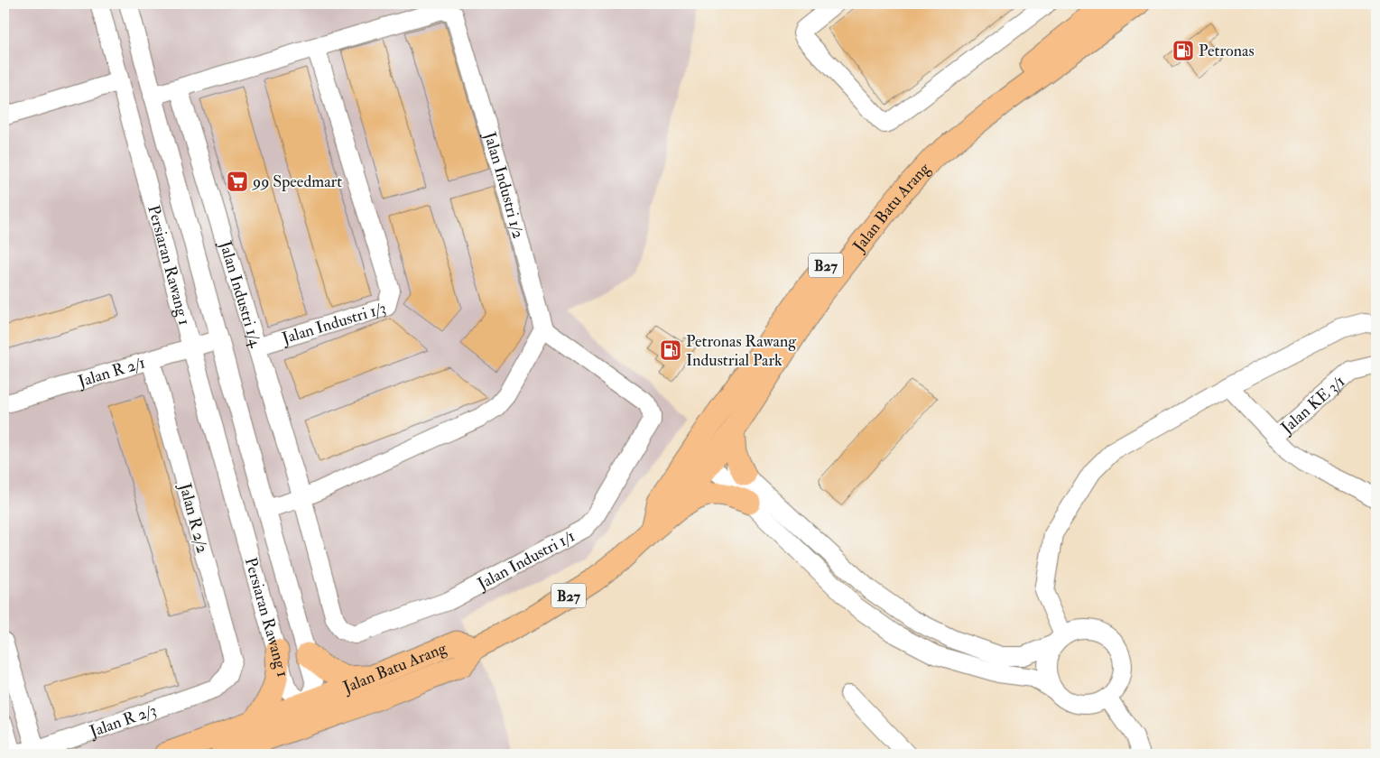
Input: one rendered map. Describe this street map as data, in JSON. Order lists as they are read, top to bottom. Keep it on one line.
{"streets":{"main road":["Jalan Batu Arang","B27"],"street":["Jalan Industri 1/2","Persiaran Rawang 1","Jalan Industri 1/4","Jalan Industri 1/3","Jalan R 2/1","Jalan KE 3/1","Jalan R 2/2","Jalan Industri 1/1","Jalan R 2/3"]},"crossings":[["Jalan Industri 1/2","Persiaran Rawang 1"],["Jalan Industri 1/2","Jalan Industri 1/4"],["Jalan Industri 1/2","Jalan Industri 1/3"],["Jalan Industri 1/2","Jalan Industri 1/1"],["Jalan Batu Arang","Persiaran Rawang 1"],["Persiaran Rawang 1","Jalan R 2/1"],["Jalan Industri 1/4","Jalan Industri 1/3"],["Jalan Industri 1/4","Jalan Industri 1/1"],["Jalan R 2/1","Jalan R 2/2"],["Jalan R 2/2","Jalan R 2/3"]],"places":{"fuel station":["Petronas","Petronas Rawang Industrial Park"],"supermarket":["99 Speedmart"]}}
